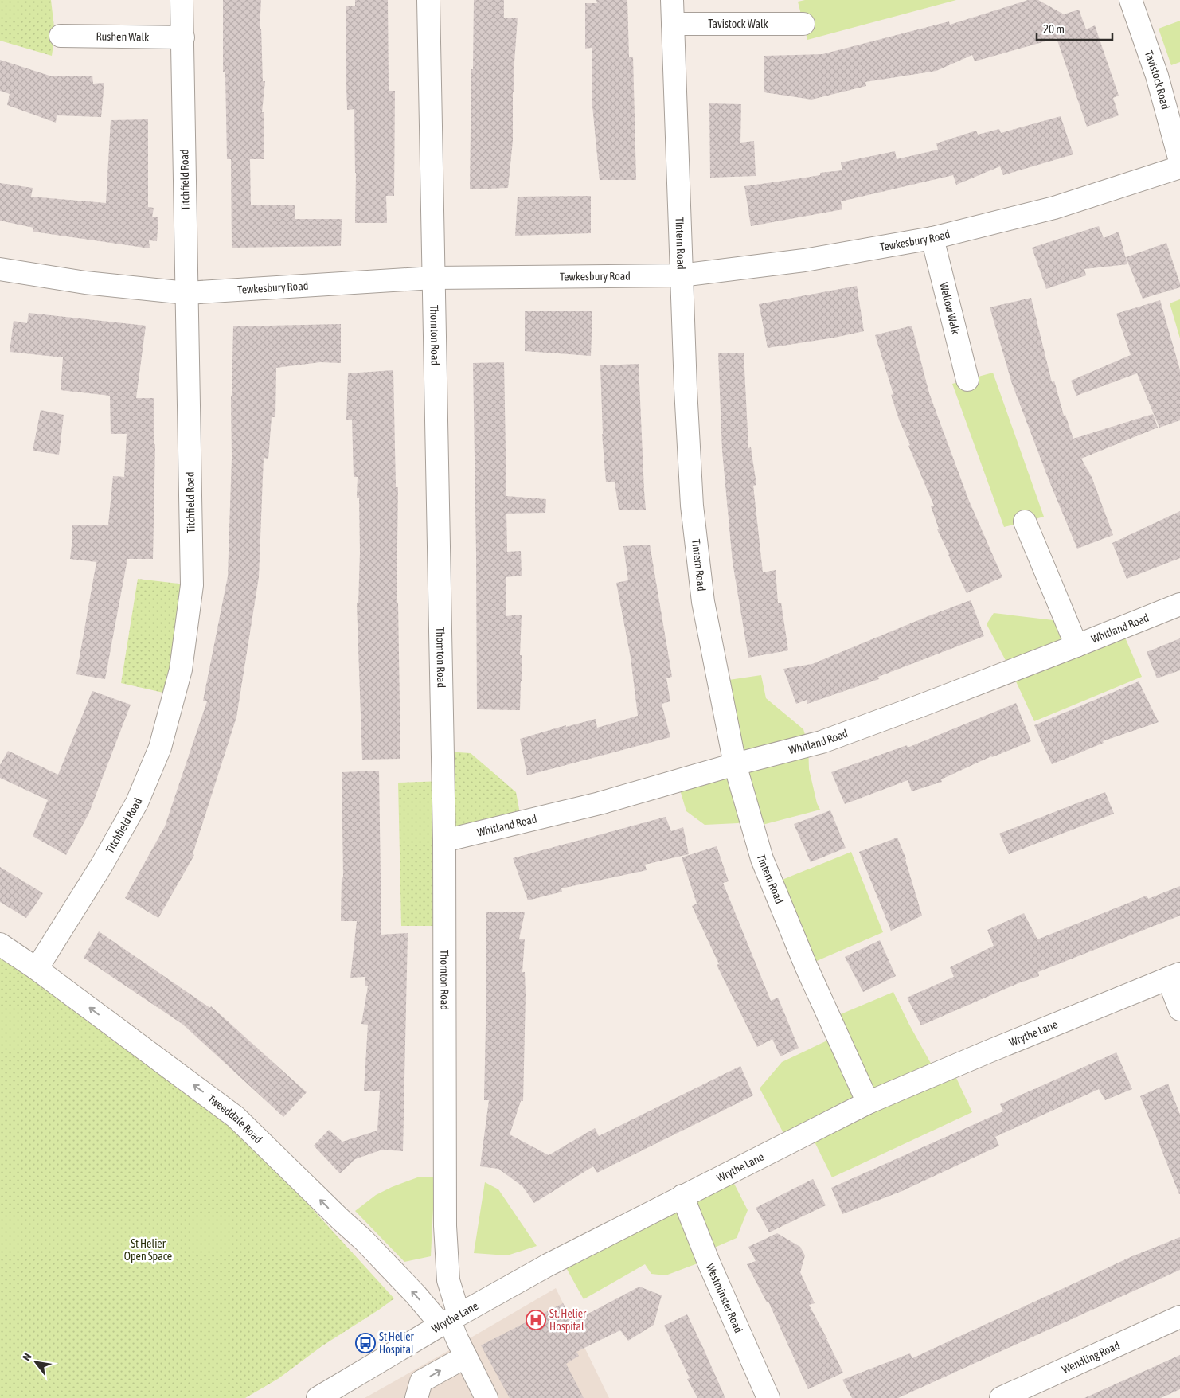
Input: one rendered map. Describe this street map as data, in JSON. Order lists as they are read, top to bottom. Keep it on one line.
{"streets":{"street":["Tavistock Walk","Rushen Walk","Tavistock Road","Titchfield Road","Tewkesbury Road","Tintern Road","Wellow Walk","Thornton Road","Whitland Road","Wrythe Lane","Tweeddale Road","Westminster Road","Wendling Road"]},"crossings":[["Tavistock Walk","Tintern Road"],["Rushen Walk","Titchfield Road"],["Titchfield Road","Tewkesbury Road"],["Titchfield Road","Tweeddale Road"],["Tewkesbury Road","Tintern Road"],["Tewkesbury Road","Wellow Walk"],["Tewkesbury Road","Thornton Road"],["Tintern Road","Whitland Road"],["Tintern Road","Wrythe Lane"],["Thornton Road","Whitland Road"],["Thornton Road","Wrythe Lane"],["Thornton Road","Tweeddale Road"],["Wrythe Lane","Tweeddale Road"],["Wrythe Lane","Westminster Road"]],"one_way":["Tweeddale Road"],"parks":["St Helier Open Space"],"places":{"hospital":["St. Helier Hospital"],"bus stop":["St Helier Hospital"]},"scale_bar":"20 m","north":"top left"}
